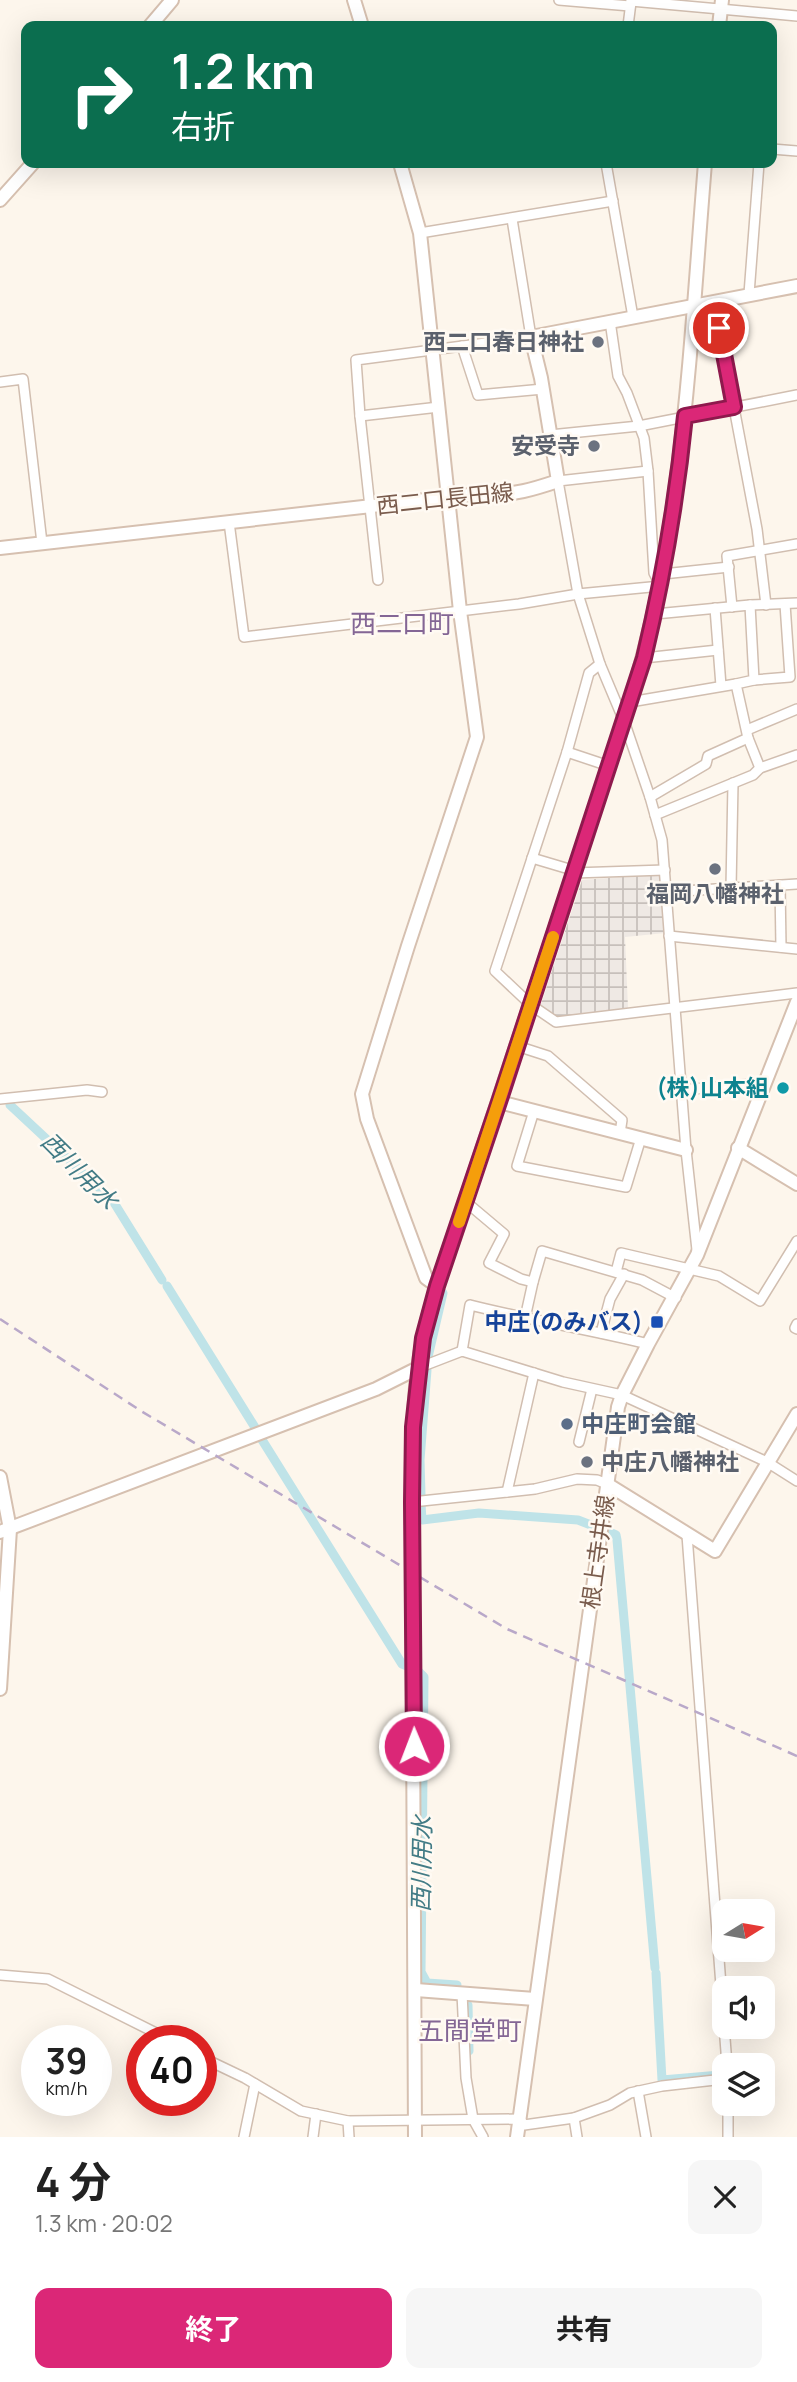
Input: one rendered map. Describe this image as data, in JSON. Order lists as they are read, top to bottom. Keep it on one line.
{"streets":{"street":["西二口長田線","根上寺井線"]},"districts":["西二口町","五間堂町"],"water":["西川用水"],"places":{"other":["西二口春日神社","安受寺","福岡八幡神社","(株)山本組","中庄町会館","中庄八幡神社"],"transit":["中庄(のみバス)"]},"north":"right","page":{"turn":["1.2 km","右折"],"speed":"39 km/h","limit":"40","heading":["4 分","1.3 km · 20:02"],"buttons":["終了","共有"]}}
